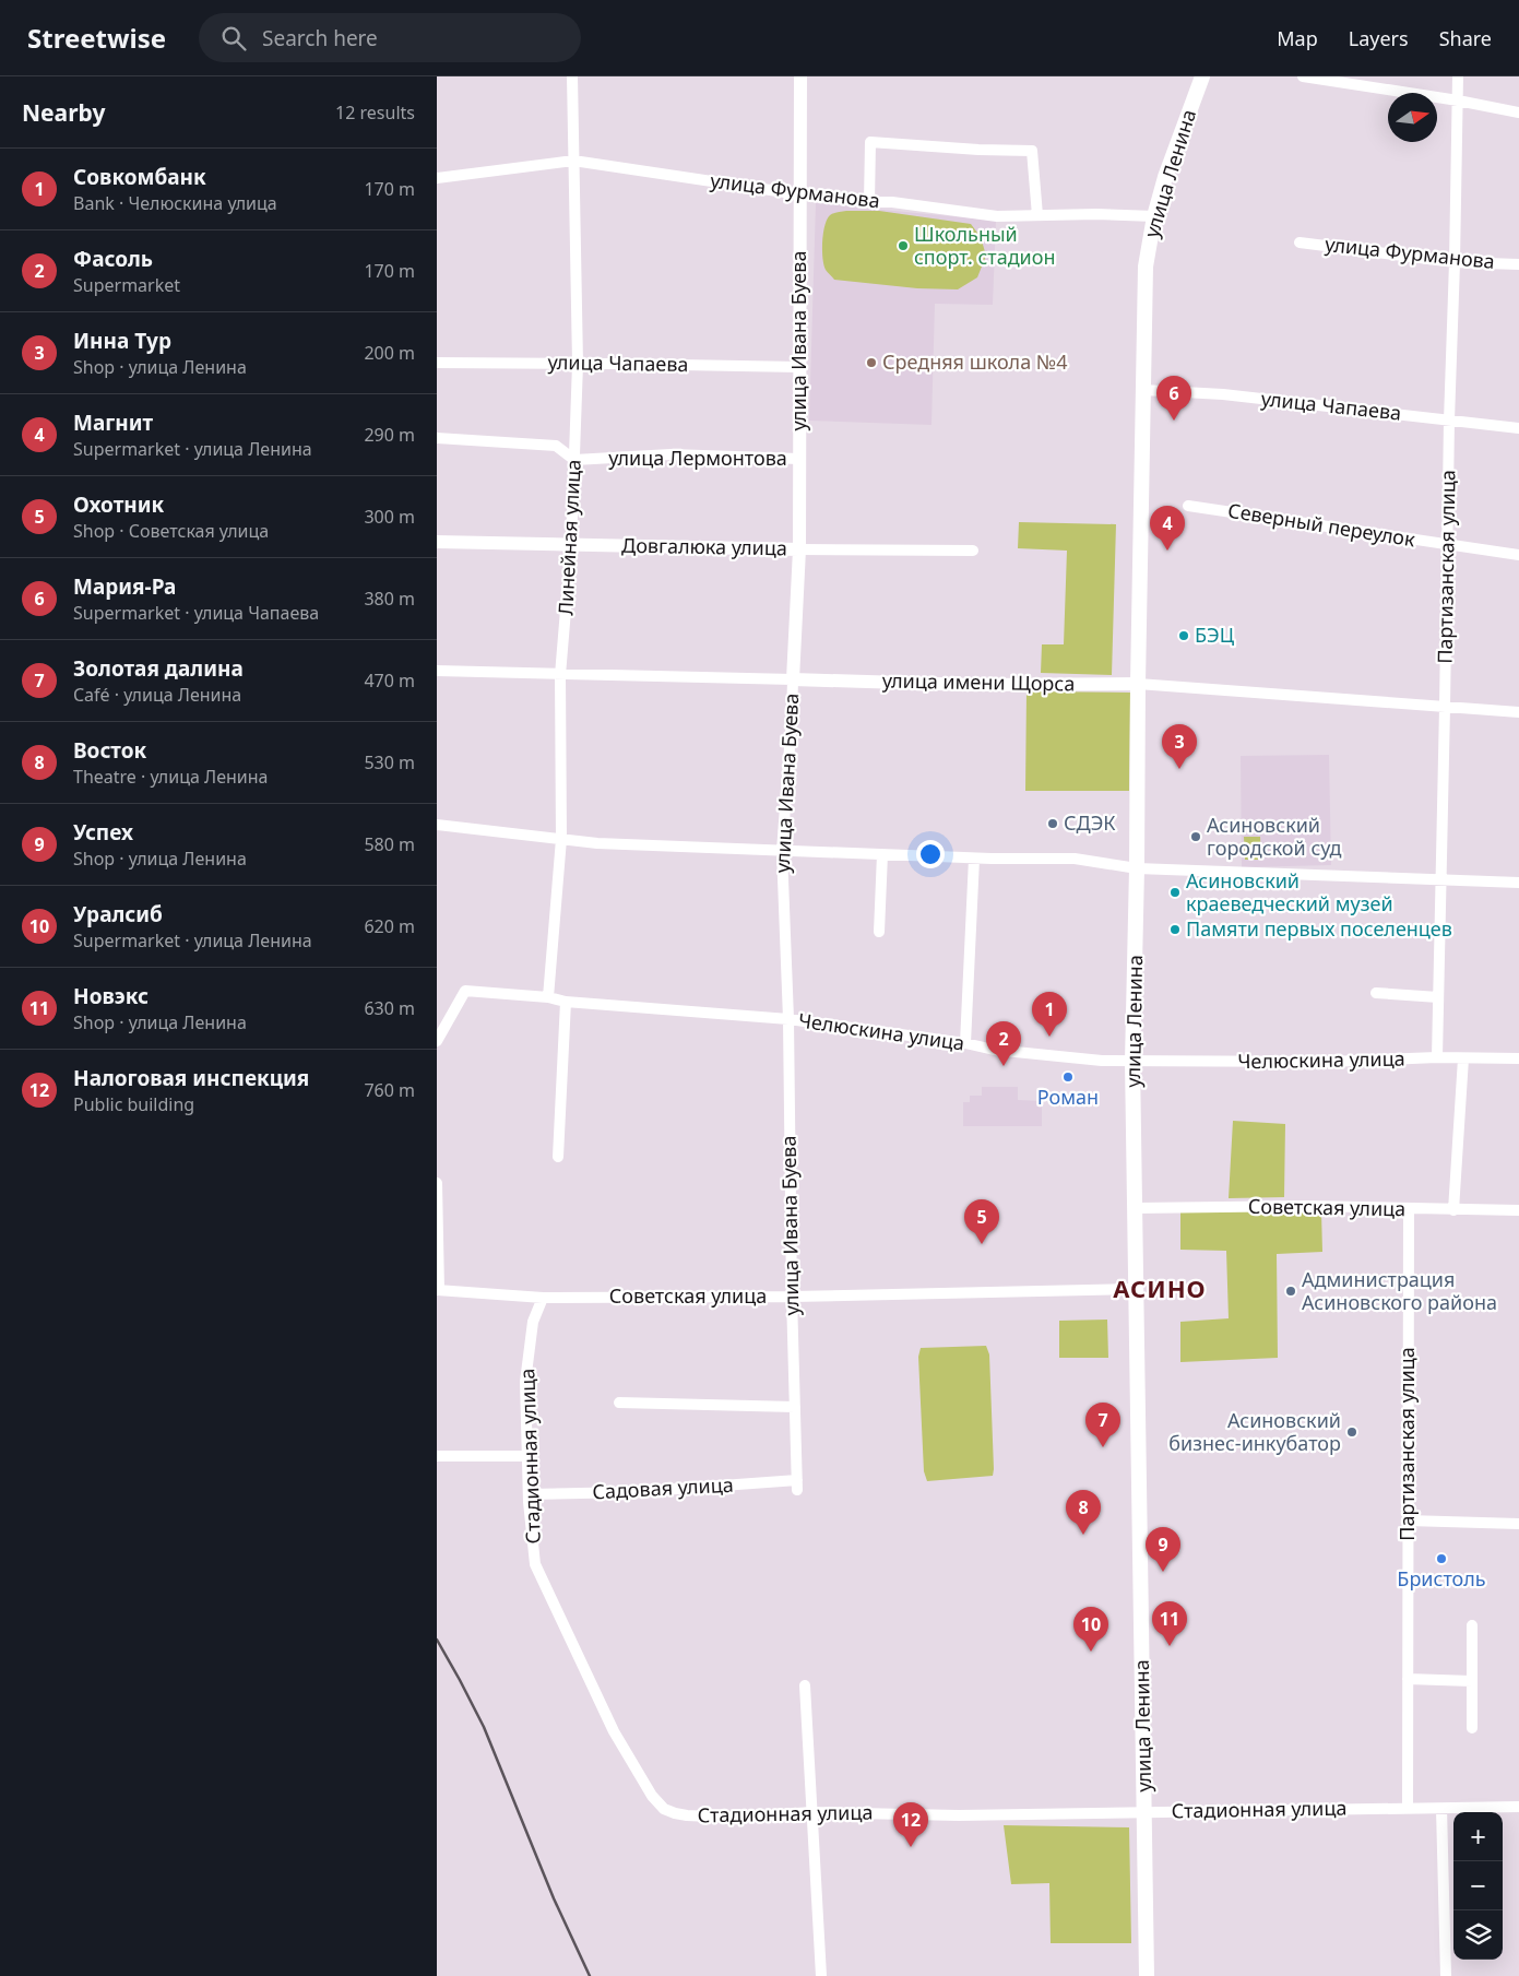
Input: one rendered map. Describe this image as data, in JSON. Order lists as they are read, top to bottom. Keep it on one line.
{"streets":{"main road":["улица Ленина"],"street":["улица Фурманова","улица Ивана Буева","улица Чапаева","улица Лермонтова","Северный переулок","Линейная улица","Довгалюка улица","Партизанская улица","улица имени Щорса","Челюскина улица","Советская улица","Стадионная улица","Садовая улица"]},"crossings":[["улица Ленина","улица Фурманова"],["улица Ленина","улица Чапаева"],["улица Ленина","улица имени Щорса"],["улица Ленина","Челюскина улица"],["улица Ленина","Советская улица"],["улица Ленина","Стадионная улица"],["улица Фурманова","улица Ивана Буева"],["улица Фурманова","Линейная улица"],["улица Фурманова","Партизанская улица"],["улица Ивана Буева","улица Чапаева"],["улица Ивана Буева","улица Лермонтова"],["улица Ивана Буева","Довгалюка улица"],["улица Ивана Буева","улица имени Щорса"],["улица Ивана Буева","Челюскина улица"],["улица Ивана Буева","Советская улица"],["улица Ивана Буева","Садовая улица"],["улица Чапаева","Линейная улица"],["улица Чапаева","Партизанская улица"],["улица Лермонтова","Линейная улица"],["Северный переулок","Партизанская улица"],["Линейная улица","Довгалюка улица"],["Линейная улица","улица имени Щорса"],["Линейная улица","Челюскина улица"],["Партизанская улица","улица имени Щорса"],["Партизанская улица","Челюскина улица"],["Партизанская улица","Советская улица"],["Партизанская улица","Стадионная улица"],["Советская улица","Стадионная улица"],["Стадионная улица","Садовая улица"]],"districts":["АСИНО"],"places":["Школьный спорт. стадион","Средняя школа №4","БЭЦ","СДЭК","Асиновский городской суд","Асиновский краеведческий музей","Памяти первых поселенцев","Роман","Администрация Асиновского района","Асиновский бизнес-инкубатор","Бристоль"],"north":"right","page":{"header":"Streetwise","search":"Search here","nav":["Map","Layers","Share"],"heading":["Nearby","12 results"],"list":[{"mark":"1","name":"Совкомбанк","note":"Bank · Челюскина улица","value":"170 m"},{"mark":"2","name":"Фасоль","note":"Supermarket","value":"170 m"},{"mark":"3","name":"Инна Тур","note":"Shop · улица Ленина","value":"200 m"},{"mark":"4","name":"Магнит","note":"Supermarket · улица Ленина","value":"290 m"},{"mark":"5","name":"Охотник","note":"Shop · Советская улица","value":"300 m"},{"mark":"6","name":"Мария-Ра","note":"Supermarket · улица Чапаева","value":"380 m"},{"mark":"7","name":"Золотая далина","note":"Café · улица Ленина","value":"470 m"},{"mark":"8","name":"Восток","note":"Theatre · улица Ленина","value":"530 m"},{"mark":"9","name":"Успех","note":"Shop · улица Ленина","value":"580 m"},{"mark":"10","name":"Уралсиб","note":"Supermarket · улица Ленина","value":"620 m"},{"mark":"11","name":"Новэкс","note":"Shop · улица Ленина","value":"630 m"},{"mark":"12","name":"Налоговая инспекция","note":"Public building","value":"760 m"}],"pins":["6","4","3","1","2","5","7","8","9","11","10","12"],"map_buttons":["+","−"]}}
